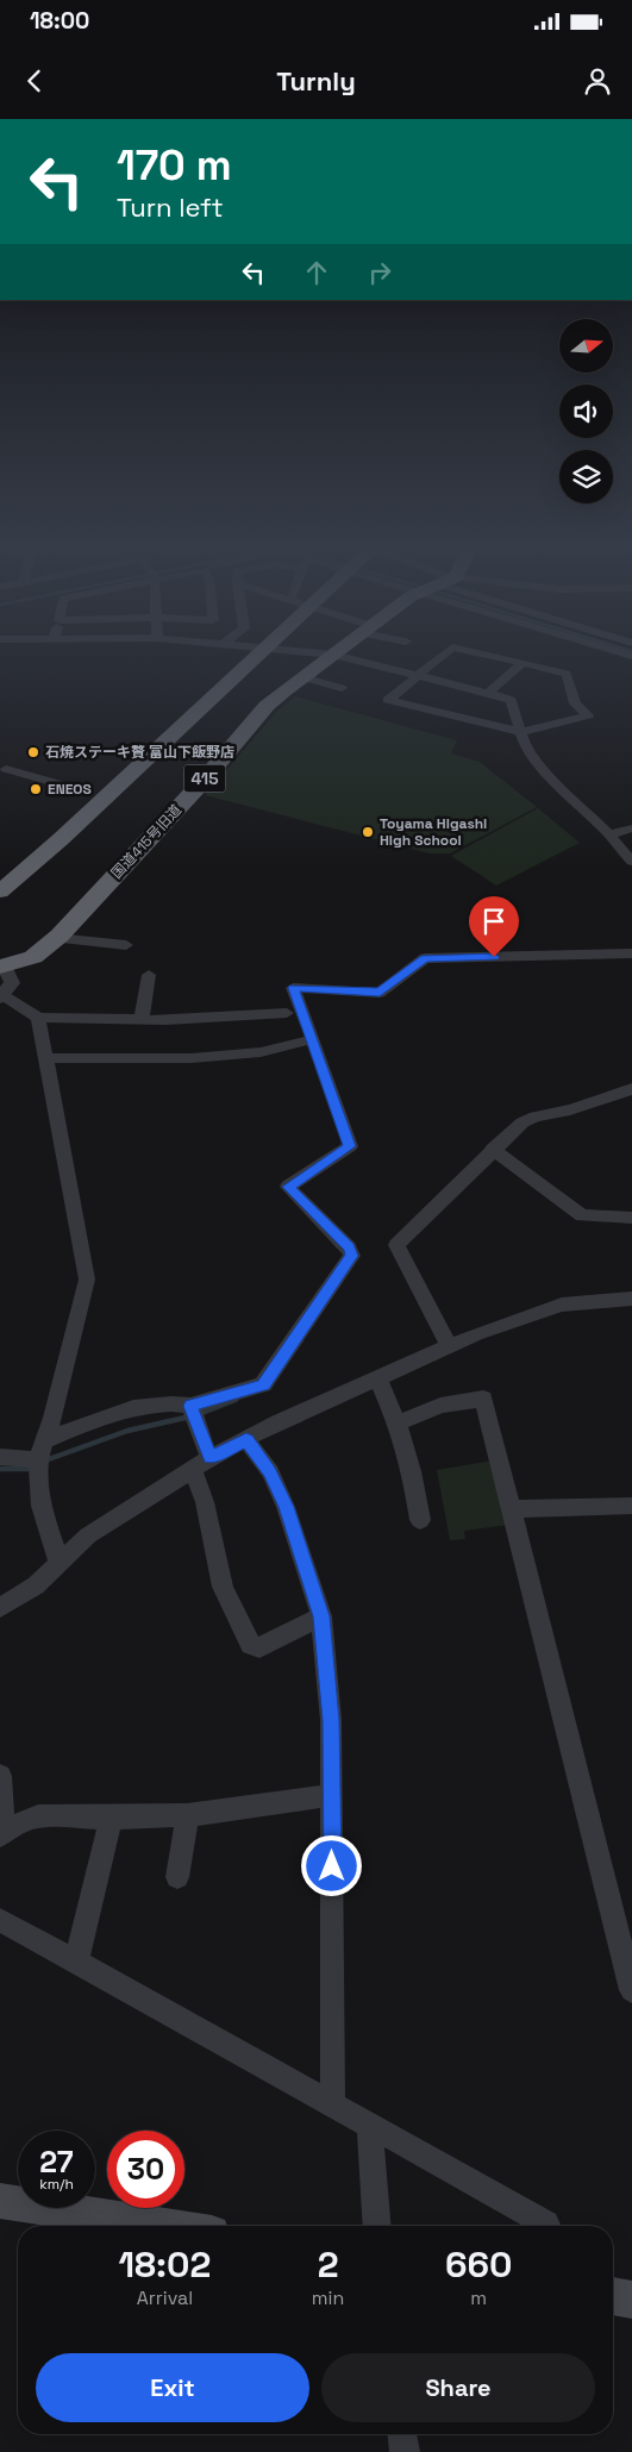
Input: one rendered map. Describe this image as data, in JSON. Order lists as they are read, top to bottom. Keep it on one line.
{"streets":{"highway":["415","国道415号旧道"]},"places":["石焼ステーキ贅 富山下飯野店","ENEOS","Toyama Higashi High School"],"north":"right","page":{"status":"18:00","header":"Turnly","turn":["170 m","Turn left"],"speed":"27 km/h","limit":"30","eta":["18:02","Arrival","2","min","660","m"],"buttons":["Exit","Share"]}}
